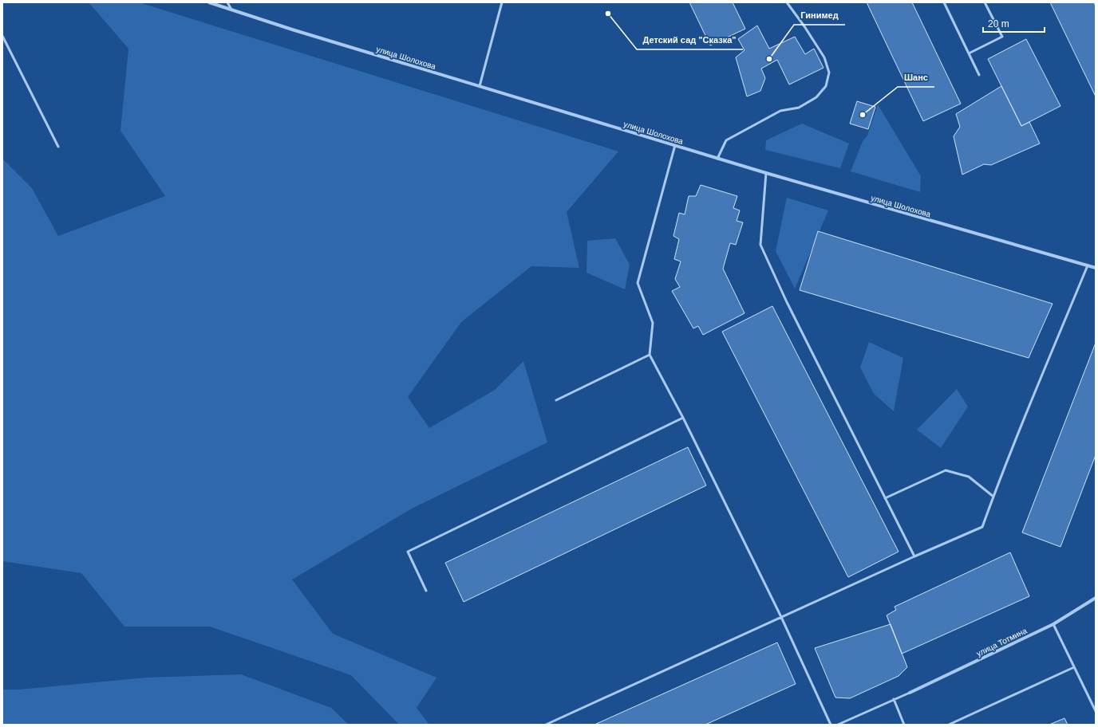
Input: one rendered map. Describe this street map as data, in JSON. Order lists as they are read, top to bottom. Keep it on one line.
{"streets":{"street":["улица Шолохова","улица Тотмина"]},"places":["Детский сад \"Сказка\"","Гинимед","Шанс"],"scale_bar":"20 m"}
